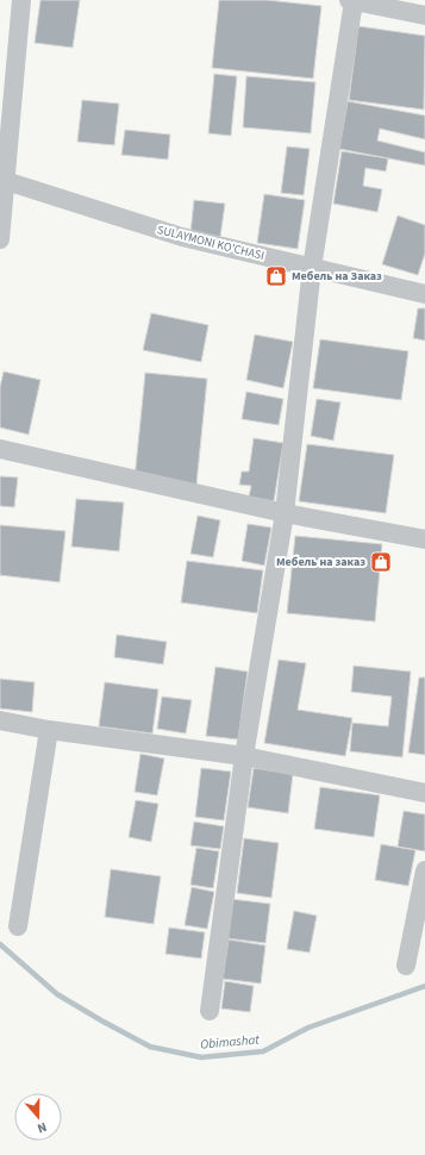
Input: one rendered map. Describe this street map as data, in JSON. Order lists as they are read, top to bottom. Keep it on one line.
{"streets":{"street":["SULAYMONI KO'CHASI"]},"water":["Obimashat"],"places":{"shop":["Мебель на Заказ","Мебель на заказ"]},"north":"bottom"}
